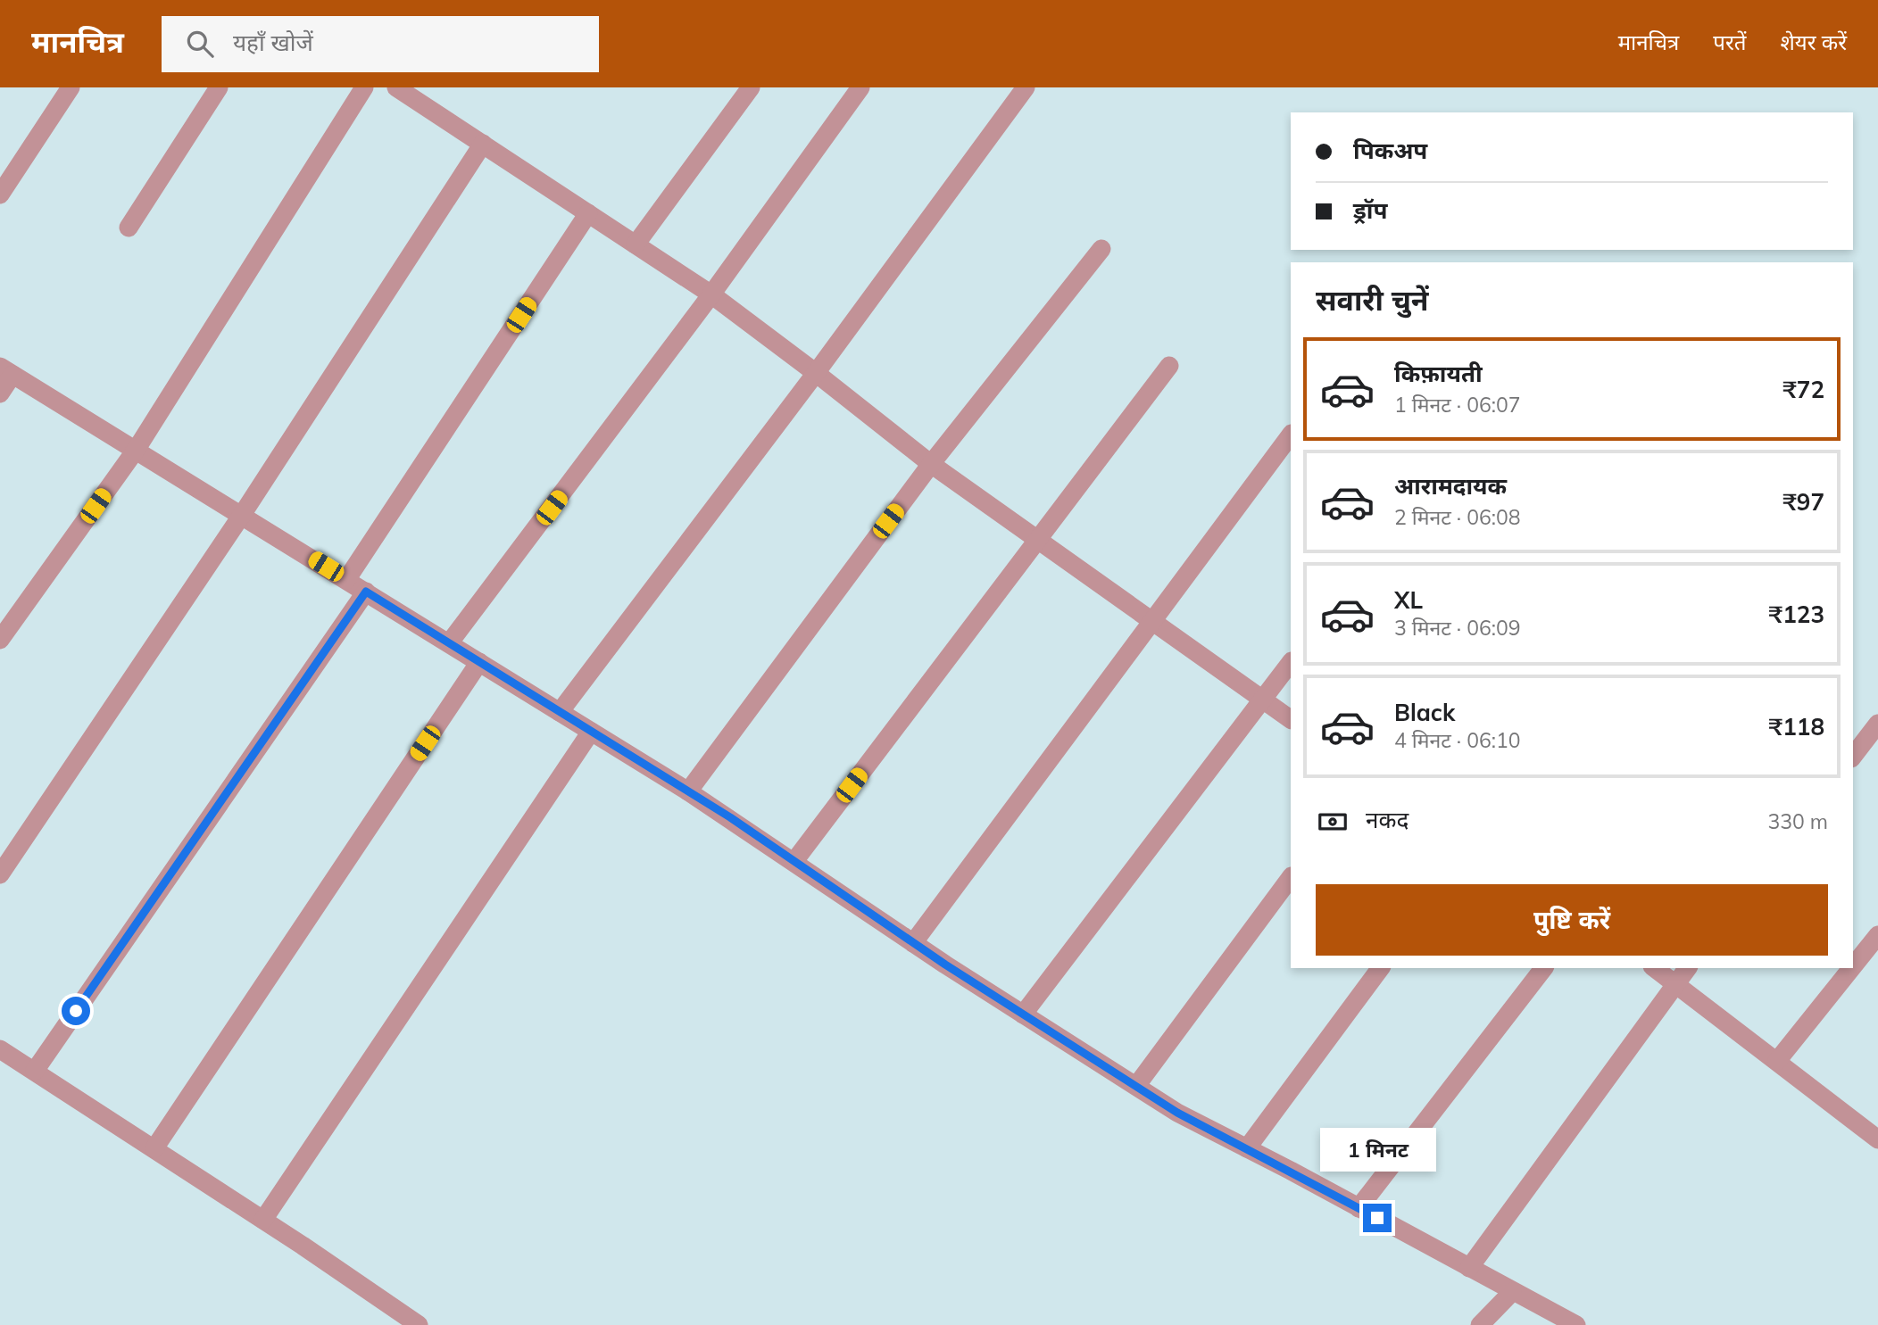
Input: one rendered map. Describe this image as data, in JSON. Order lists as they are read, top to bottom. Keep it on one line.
{"page":{"header":"मानचित्र","search":"यहाँ खोजें","nav":["मानचित्र","परतें","शेयर करें"],"banner":["पिकअप","ड्रॉप"],"heading":"सवारी चुनें","list":[{"name":"किफ़ायती","note":"1 मिनट · 06:07","value":"₹72"},{"name":"आरामदायक","note":"2 मिनट · 06:08","value":"₹97"},{"name":"XL","note":"3 मिनट · 06:09","value":"₹123"},{"name":"Black","note":"4 मिनट · 06:10","value":"₹118"}],"pay":["नकद","330 m"],"buttons":"पुष्टि करें","bubble":"1 मिनट"}}
